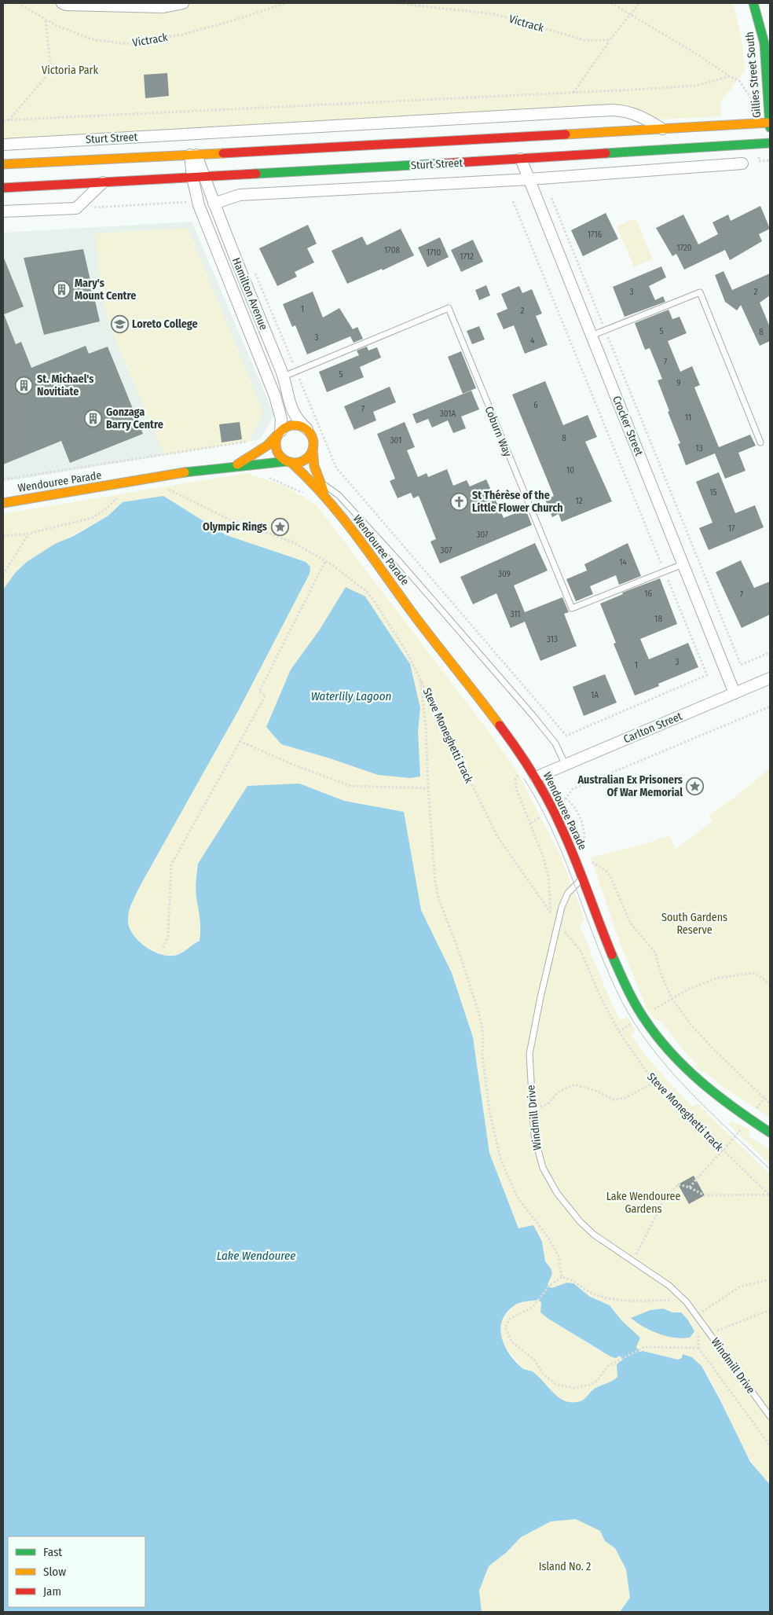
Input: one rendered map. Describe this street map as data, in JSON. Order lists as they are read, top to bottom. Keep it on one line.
{"streets":{"main road":["Gillies Street South","Sturt Street","Wendouree Parade"],"street":["Hamilton Avenue","Crocker Street","Carlton Street"],"lane":["Coburn Way","Windmill Drive"],"path":["Victrack","Steve Moneghetti track"]},"crossings":[["Gillies Street South","Sturt Street"],["Sturt Street","Hamilton Avenue"],["Sturt Street","Crocker Street"],["Hamilton Avenue","Coburn Way"],["Hamilton Avenue","Wendouree Parade"],["Crocker Street","Coburn Way"],["Crocker Street","Carlton Street"],["Wendouree Parade","Carlton Street"],["Wendouree Parade","Windmill Drive"],["Steve Moneghetti track","Windmill Drive"]],"water":["Waterlily Lagoon","Lake Wendouree"],"parks":["Victoria Park","South Gardens Reserve","Lake Wendouree Gardens","Island No. 2"],"places":{"building":["Mary's Mount Centre","St. Michael's Novitiate","Gonzaga Barry Centre"],"school or university":["Loreto College"],"church":["St Thérèse of the Little Flower Church"],"place":["Olympic Rings","Australian Ex Prisoners Of War Memorial"]},"house_numbers":["1716","1720","1708","1710","1712","3","2","1","2","5","8","3","4","7","5","9","6","7","301A","11","8","301","13","10","15","12","17","307","307","14","309","16","7","311","18","313","3","1","1A"],"legend":["Fast","Slow","Jam"]}
